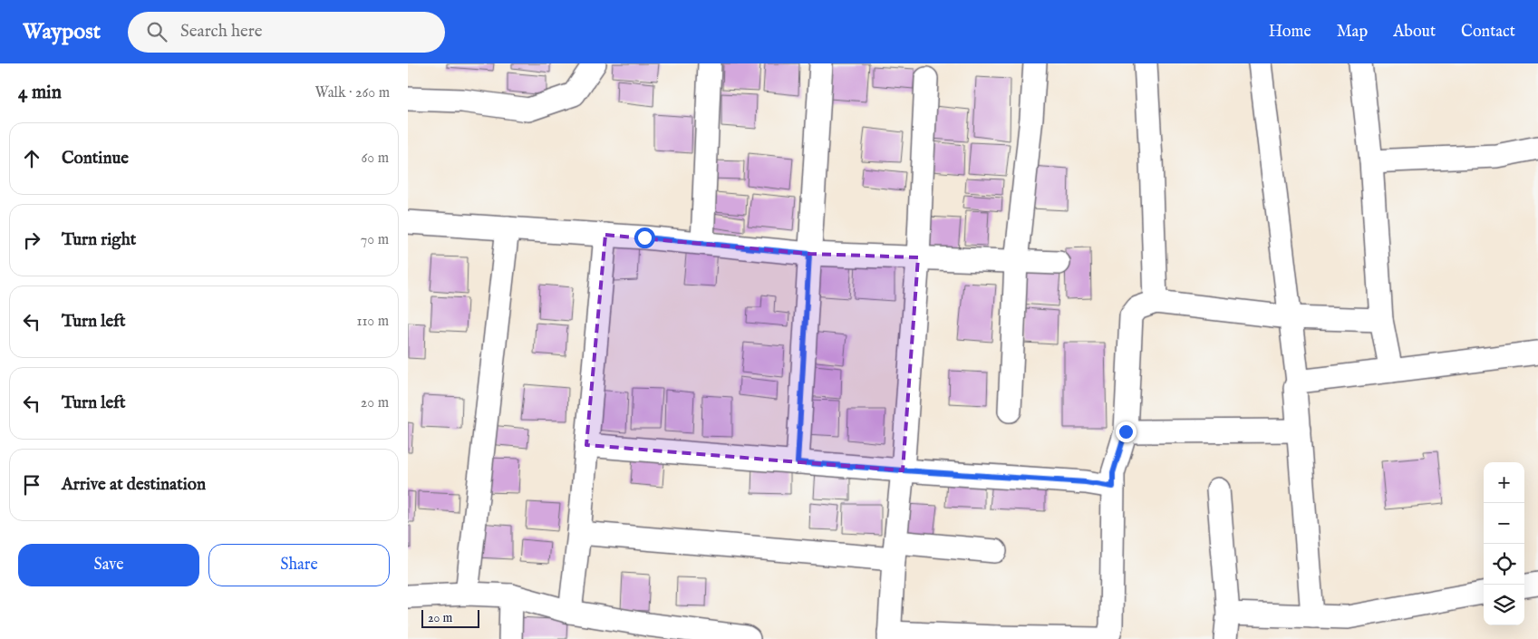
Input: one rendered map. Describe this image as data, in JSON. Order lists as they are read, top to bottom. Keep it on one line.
{"scale_bar":"20 m","page":{"header":"Waypost","search":"Search here","nav":["Home","Map","About","Contact"],"heading":["4 min","Walk · 260 m"],"list":[["Continue","60 m"],["Turn right","70 m"],["Turn left","110 m"],["Turn left","20 m"],"Arrive at destination"],"map_buttons":["+","−"],"buttons":["Save","Share"],"scale":"20 m"}}
